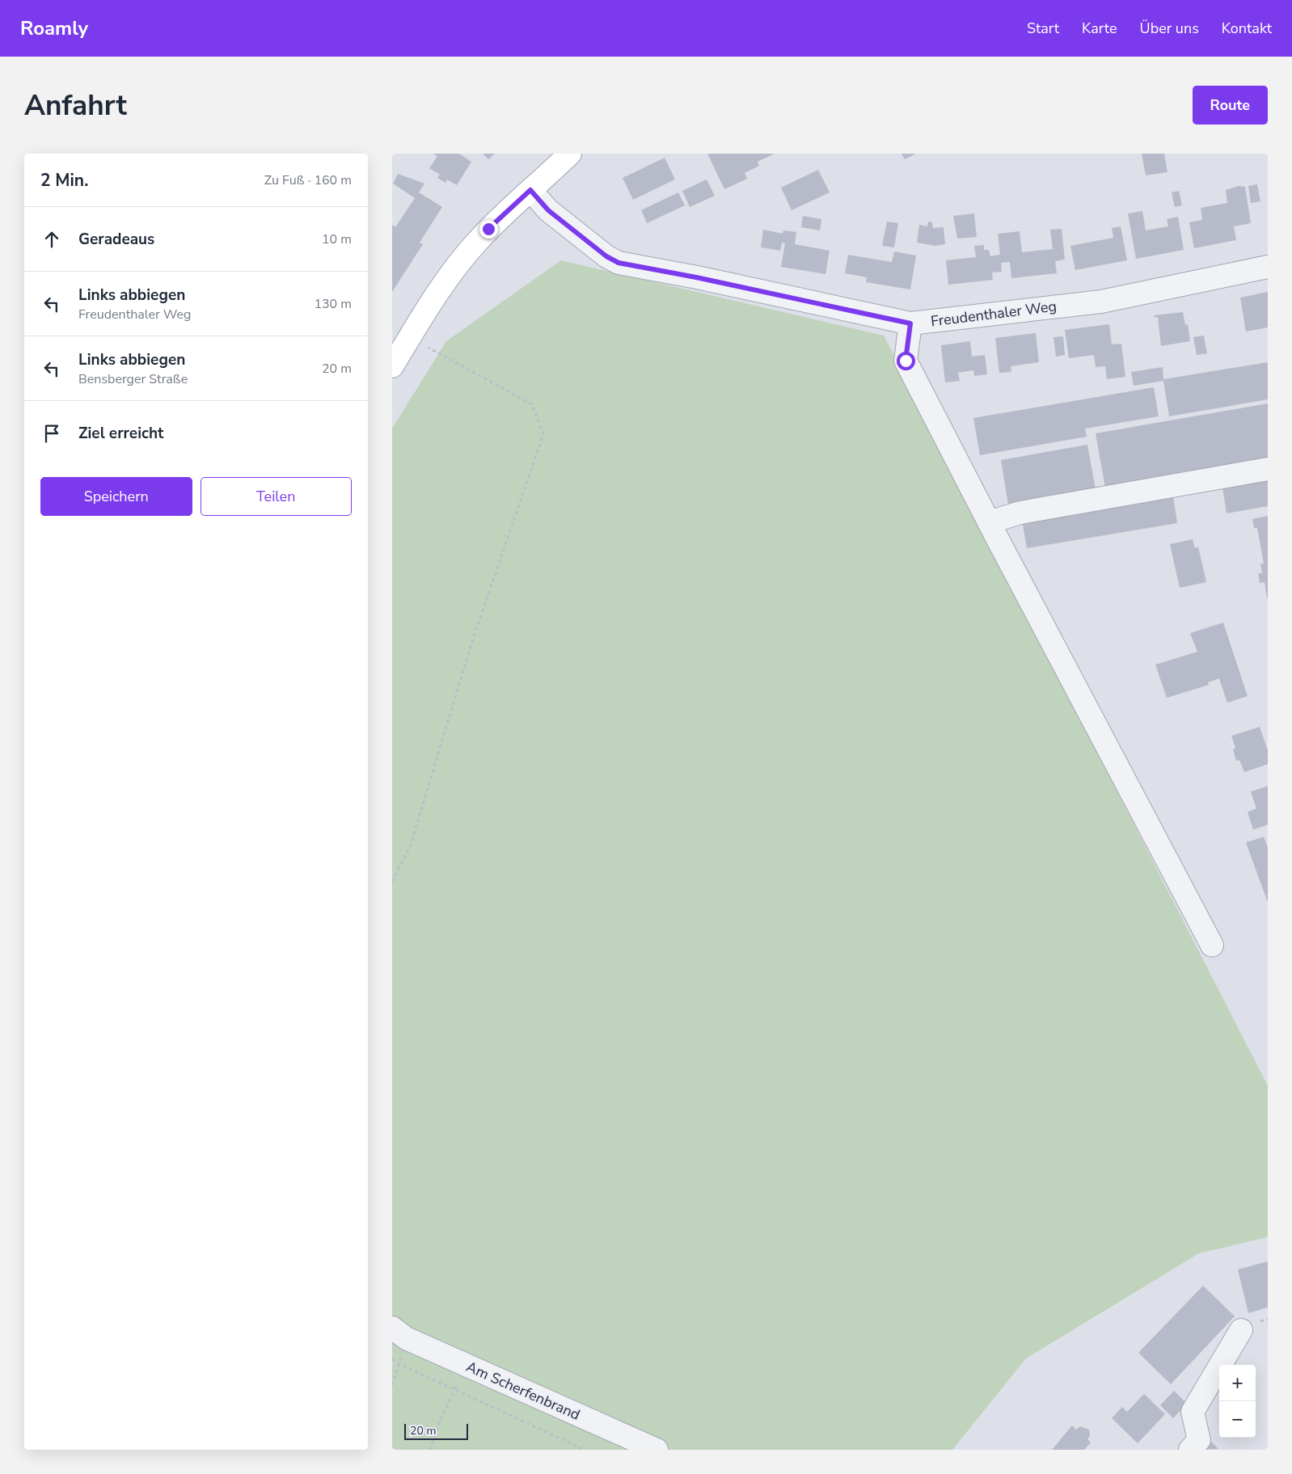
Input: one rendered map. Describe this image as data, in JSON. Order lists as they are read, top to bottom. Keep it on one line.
{"streets":{"street":["Freudenthaler Weg","Am Scherfenbrand"]},"scale_bar":"20 m","page":{"header":"Roamly","nav":["Start","Karte","Über uns","Kontakt"],"buttons":["Route",["Speichern","Teilen"]],"title":"Anfahrt","heading":["2 Min.","Zu Fuß · 160 m"],"list":[["Geradeaus","10 m"],["Links abbiegen","Freudenthaler Weg","130 m"],["Links abbiegen","Bensberger Straße","20 m"],"Ziel erreicht"],"map_buttons":["+","−"],"scale":"20 m"}}
